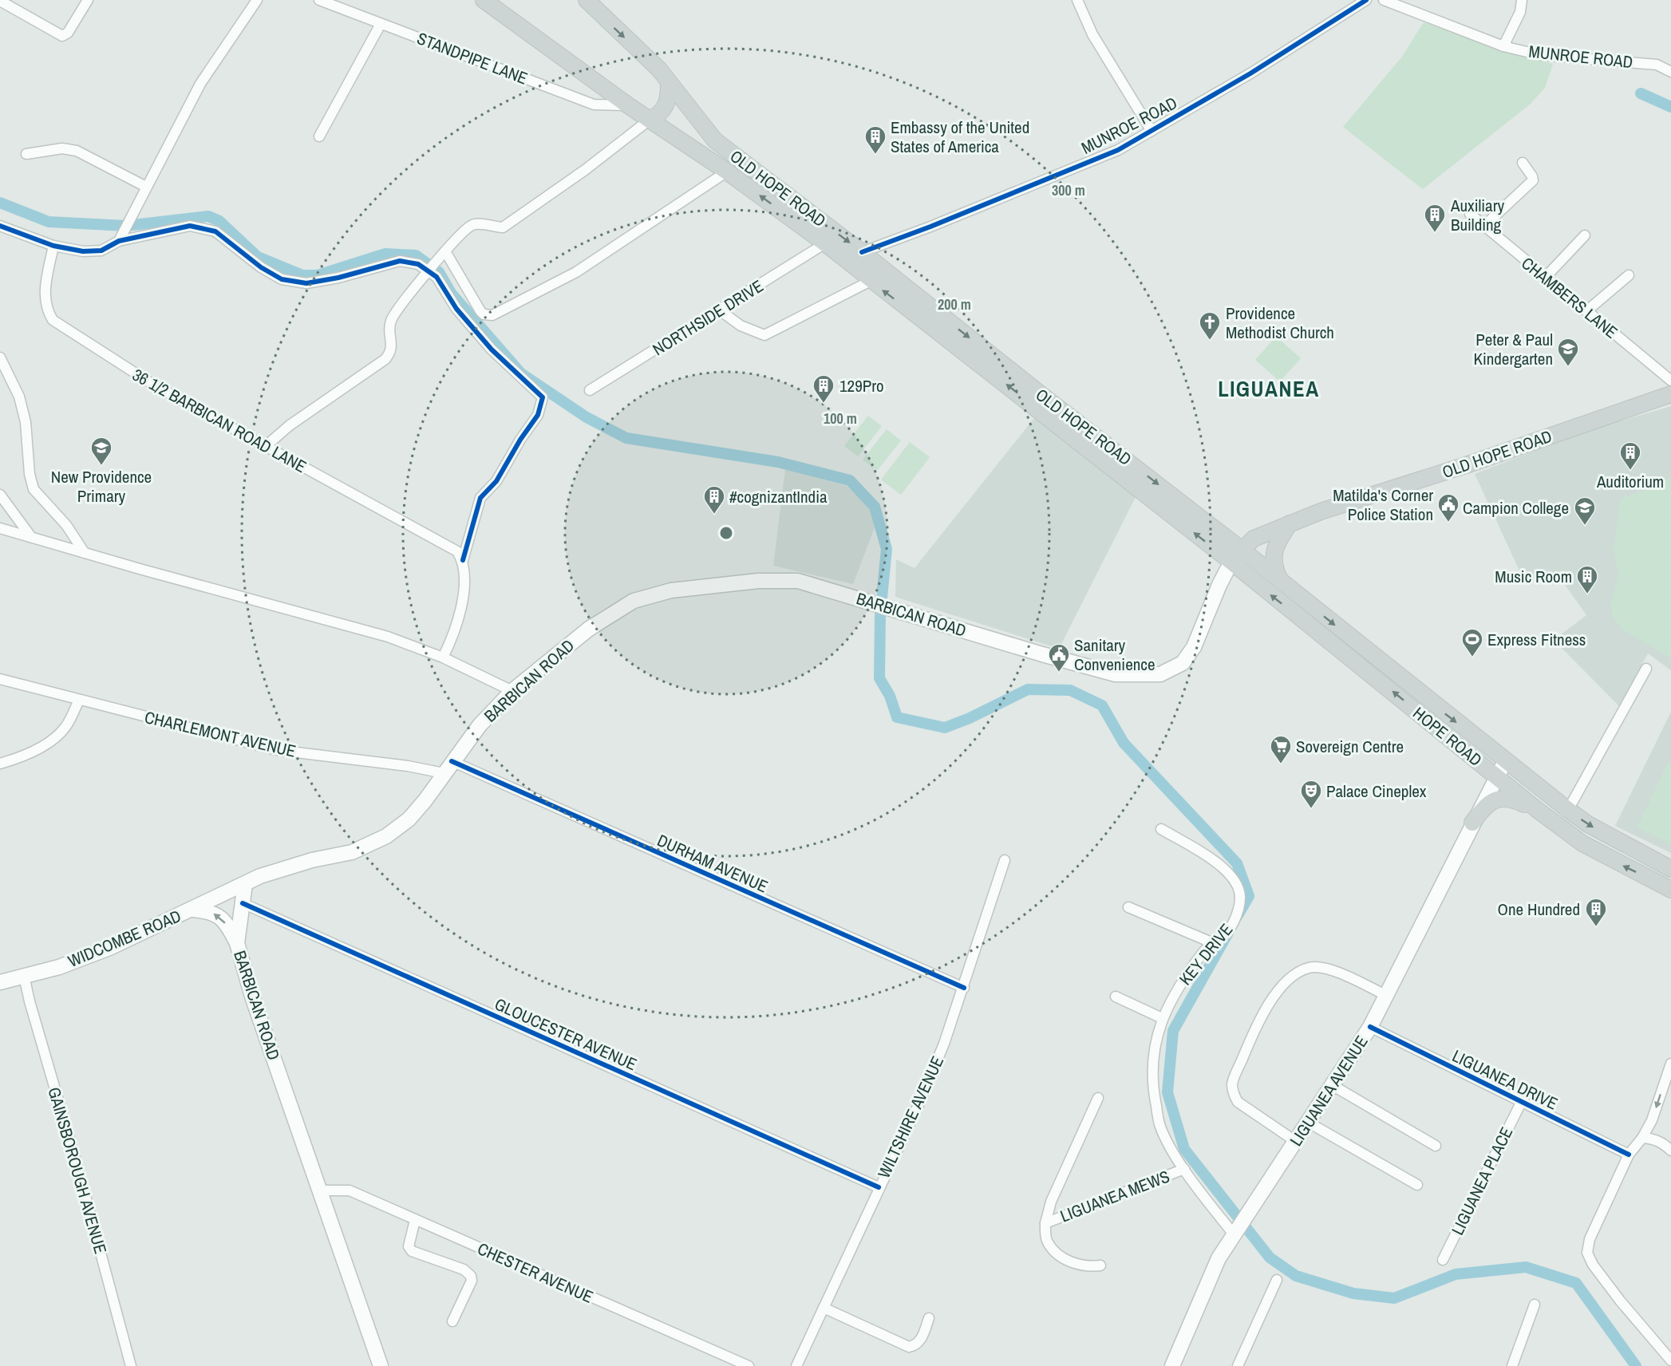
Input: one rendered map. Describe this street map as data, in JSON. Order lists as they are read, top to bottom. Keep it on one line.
{"streets":{"main road":["OLD HOPE ROAD","BARBICAN ROAD","HOPE ROAD","WIDCOMBE ROAD","LIGUANEA AVENUE"],"street":["MUNROE ROAD","STANDPIPE LANE","CHAMBERS LANE","NORTHSIDE DRIVE","36 1/2 BARBICAN ROAD LANE","CHARLEMONT AVENUE","DURHAM AVENUE","KEY DRIVE","GLOUCESTER AVENUE","LIGUANEA DRIVE","WILTSHIRE AVENUE","GAINSBOROUGH AVENUE","LIGUANEA PLACE","LIGUANEA MEWS","CHESTER AVENUE"]},"crossings":[["MUNROE ROAD","OLD HOPE ROAD"],["STANDPIPE LANE","OLD HOPE ROAD"],["OLD HOPE ROAD","NORTHSIDE DRIVE"],["OLD HOPE ROAD","BARBICAN ROAD"],["OLD HOPE ROAD","HOPE ROAD"],["BARBICAN ROAD","CHARLEMONT AVENUE"],["BARBICAN ROAD","HOPE ROAD"],["BARBICAN ROAD","DURHAM AVENUE"],["BARBICAN ROAD","WIDCOMBE ROAD"],["BARBICAN ROAD","GLOUCESTER AVENUE"],["BARBICAN ROAD","CHESTER AVENUE"],["CHARLEMONT AVENUE","DURHAM AVENUE"],["HOPE ROAD","LIGUANEA AVENUE"],["DURHAM AVENUE","WILTSHIRE AVENUE"],["WIDCOMBE ROAD","GAINSBOROUGH AVENUE"],["KEY DRIVE","LIGUANEA AVENUE"],["KEY DRIVE","LIGUANEA MEWS"],["GLOUCESTER AVENUE","WILTSHIRE AVENUE"],["LIGUANEA DRIVE","LIGUANEA AVENUE"],["LIGUANEA DRIVE","LIGUANEA PLACE"]],"districts":["LIGUANEA"],"places":{"building":["Embassy of the United States of America","Auxiliary Building","129Pro","Auditorium","#cognizantIndia","Music Room","One Hundred"],"church":["Providence Methodist Church"],"school or university":["Peter & Paul Kindergarten","New Providence Primary","Campion College"],"public building":["Matilda's Corner Police Station","Sanitary Convenience"],"sports":["Express Fitness"],"supermarket":["Sovereign Centre"],"theatre":["Palace Cineplex"]},"rings":["300 m","200 m","100 m"]}
